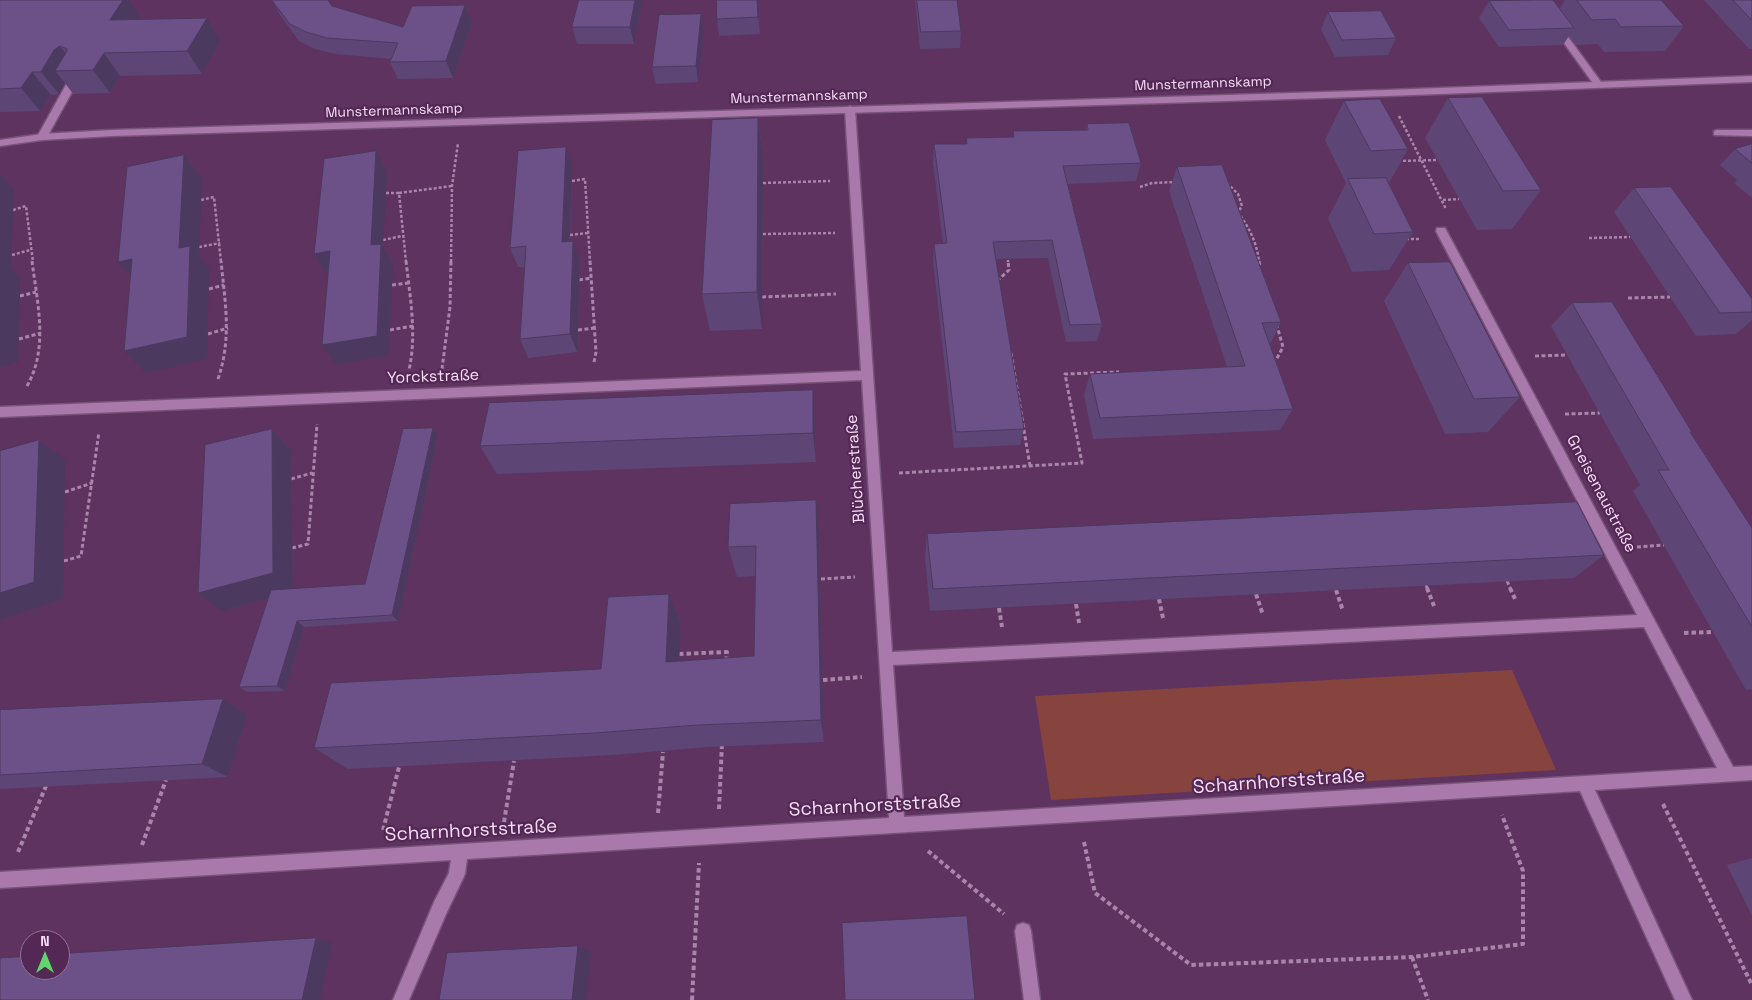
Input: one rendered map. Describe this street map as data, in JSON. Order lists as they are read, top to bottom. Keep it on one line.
{"streets":{"street":["Munstermannskamp","Yorckstraße","Blücherstraße","Gneisenaustraße","Scharnhorststraße"]},"crossings":[["Munstermannskamp","Blücherstraße"],["Yorckstraße","Blücherstraße"],["Blücherstraße","Scharnhorststraße"],["Gneisenaustraße","Scharnhorststraße"]],"north":"top"}
